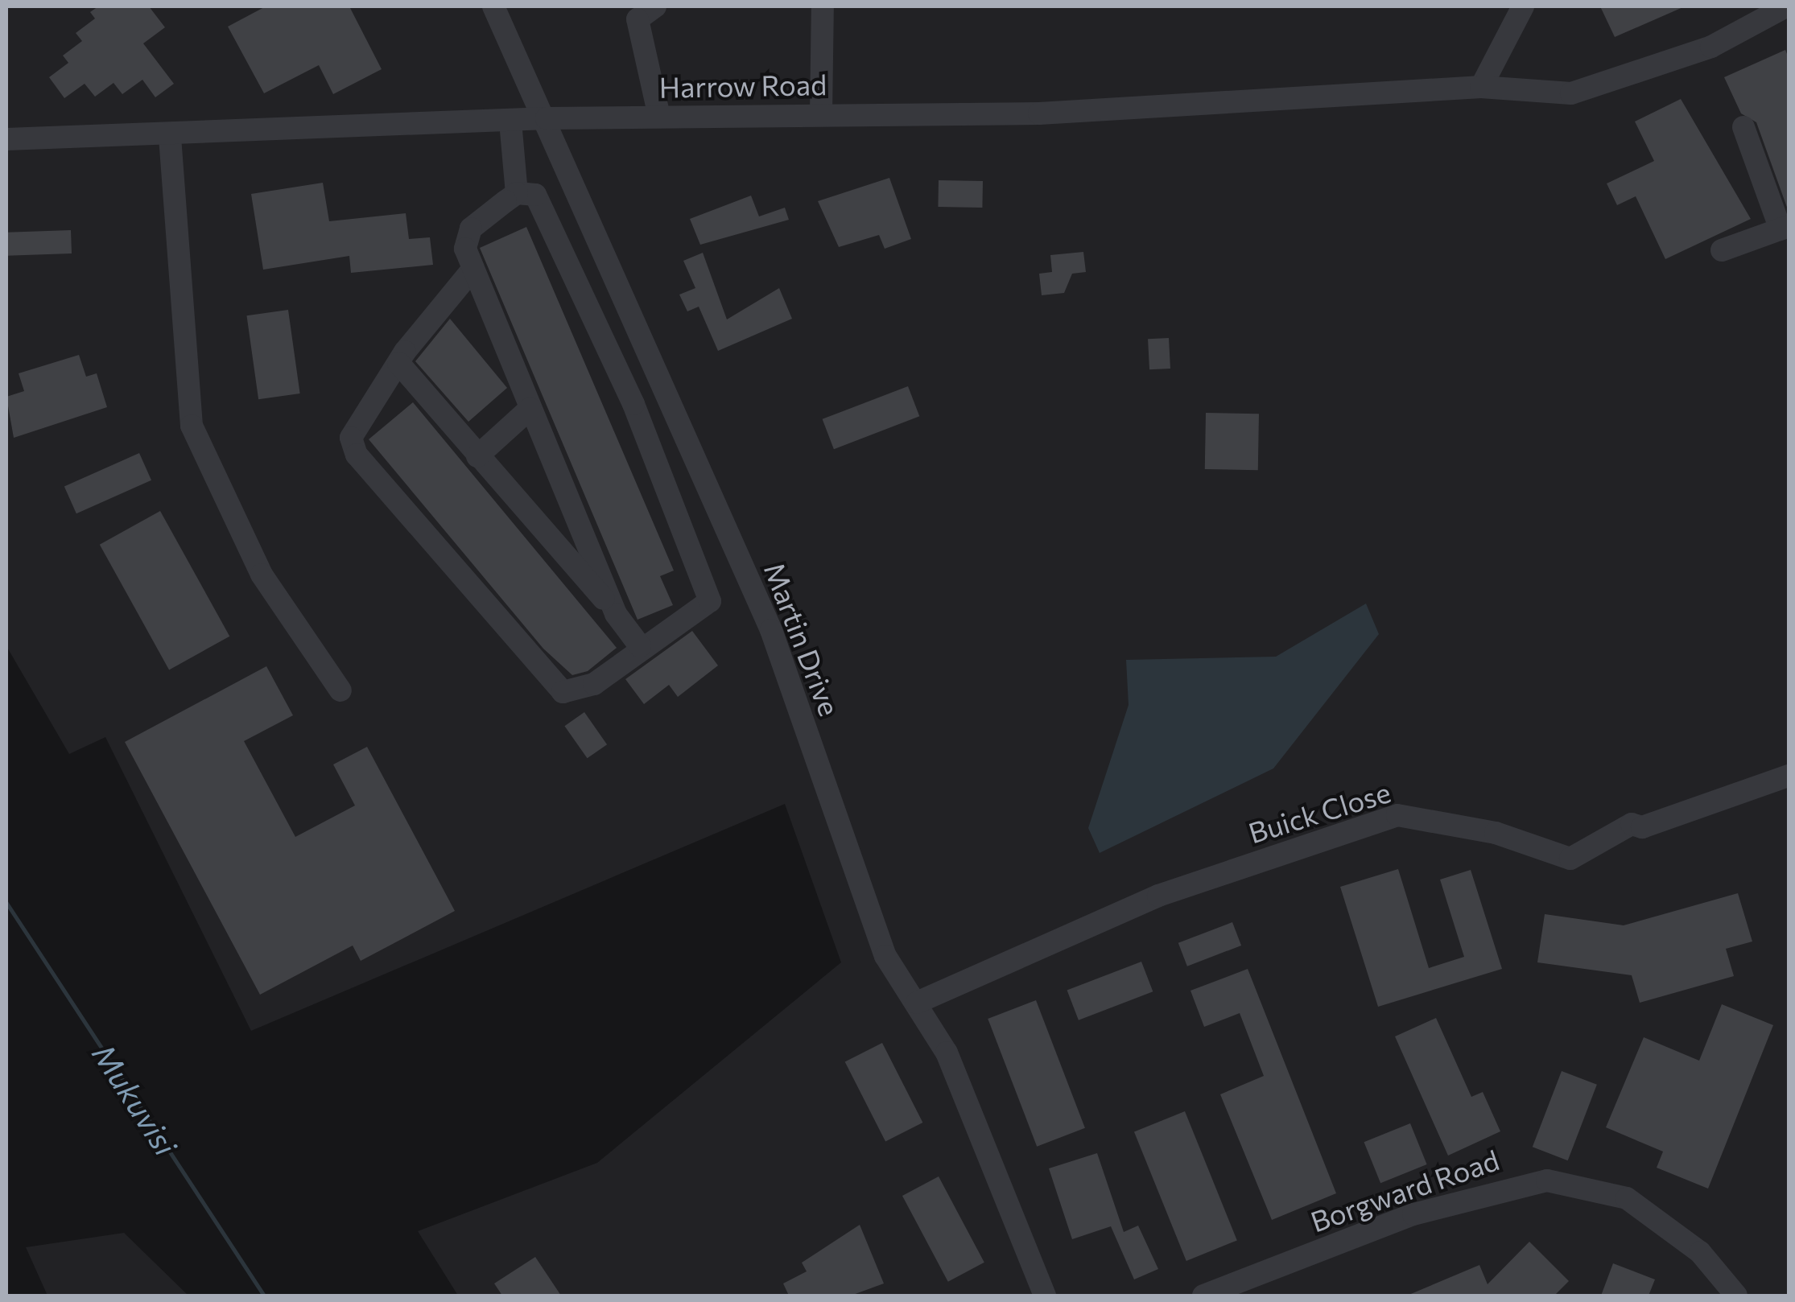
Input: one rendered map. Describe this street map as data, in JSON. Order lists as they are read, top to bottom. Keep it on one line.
{"streets":{"street":["Harrow Road","Martin Drive","Buick Close","Borgward Road"]},"crossings":[["Harrow Road","Martin Drive"],["Martin Drive","Buick Close"]],"water":["Mukuvisi"]}
